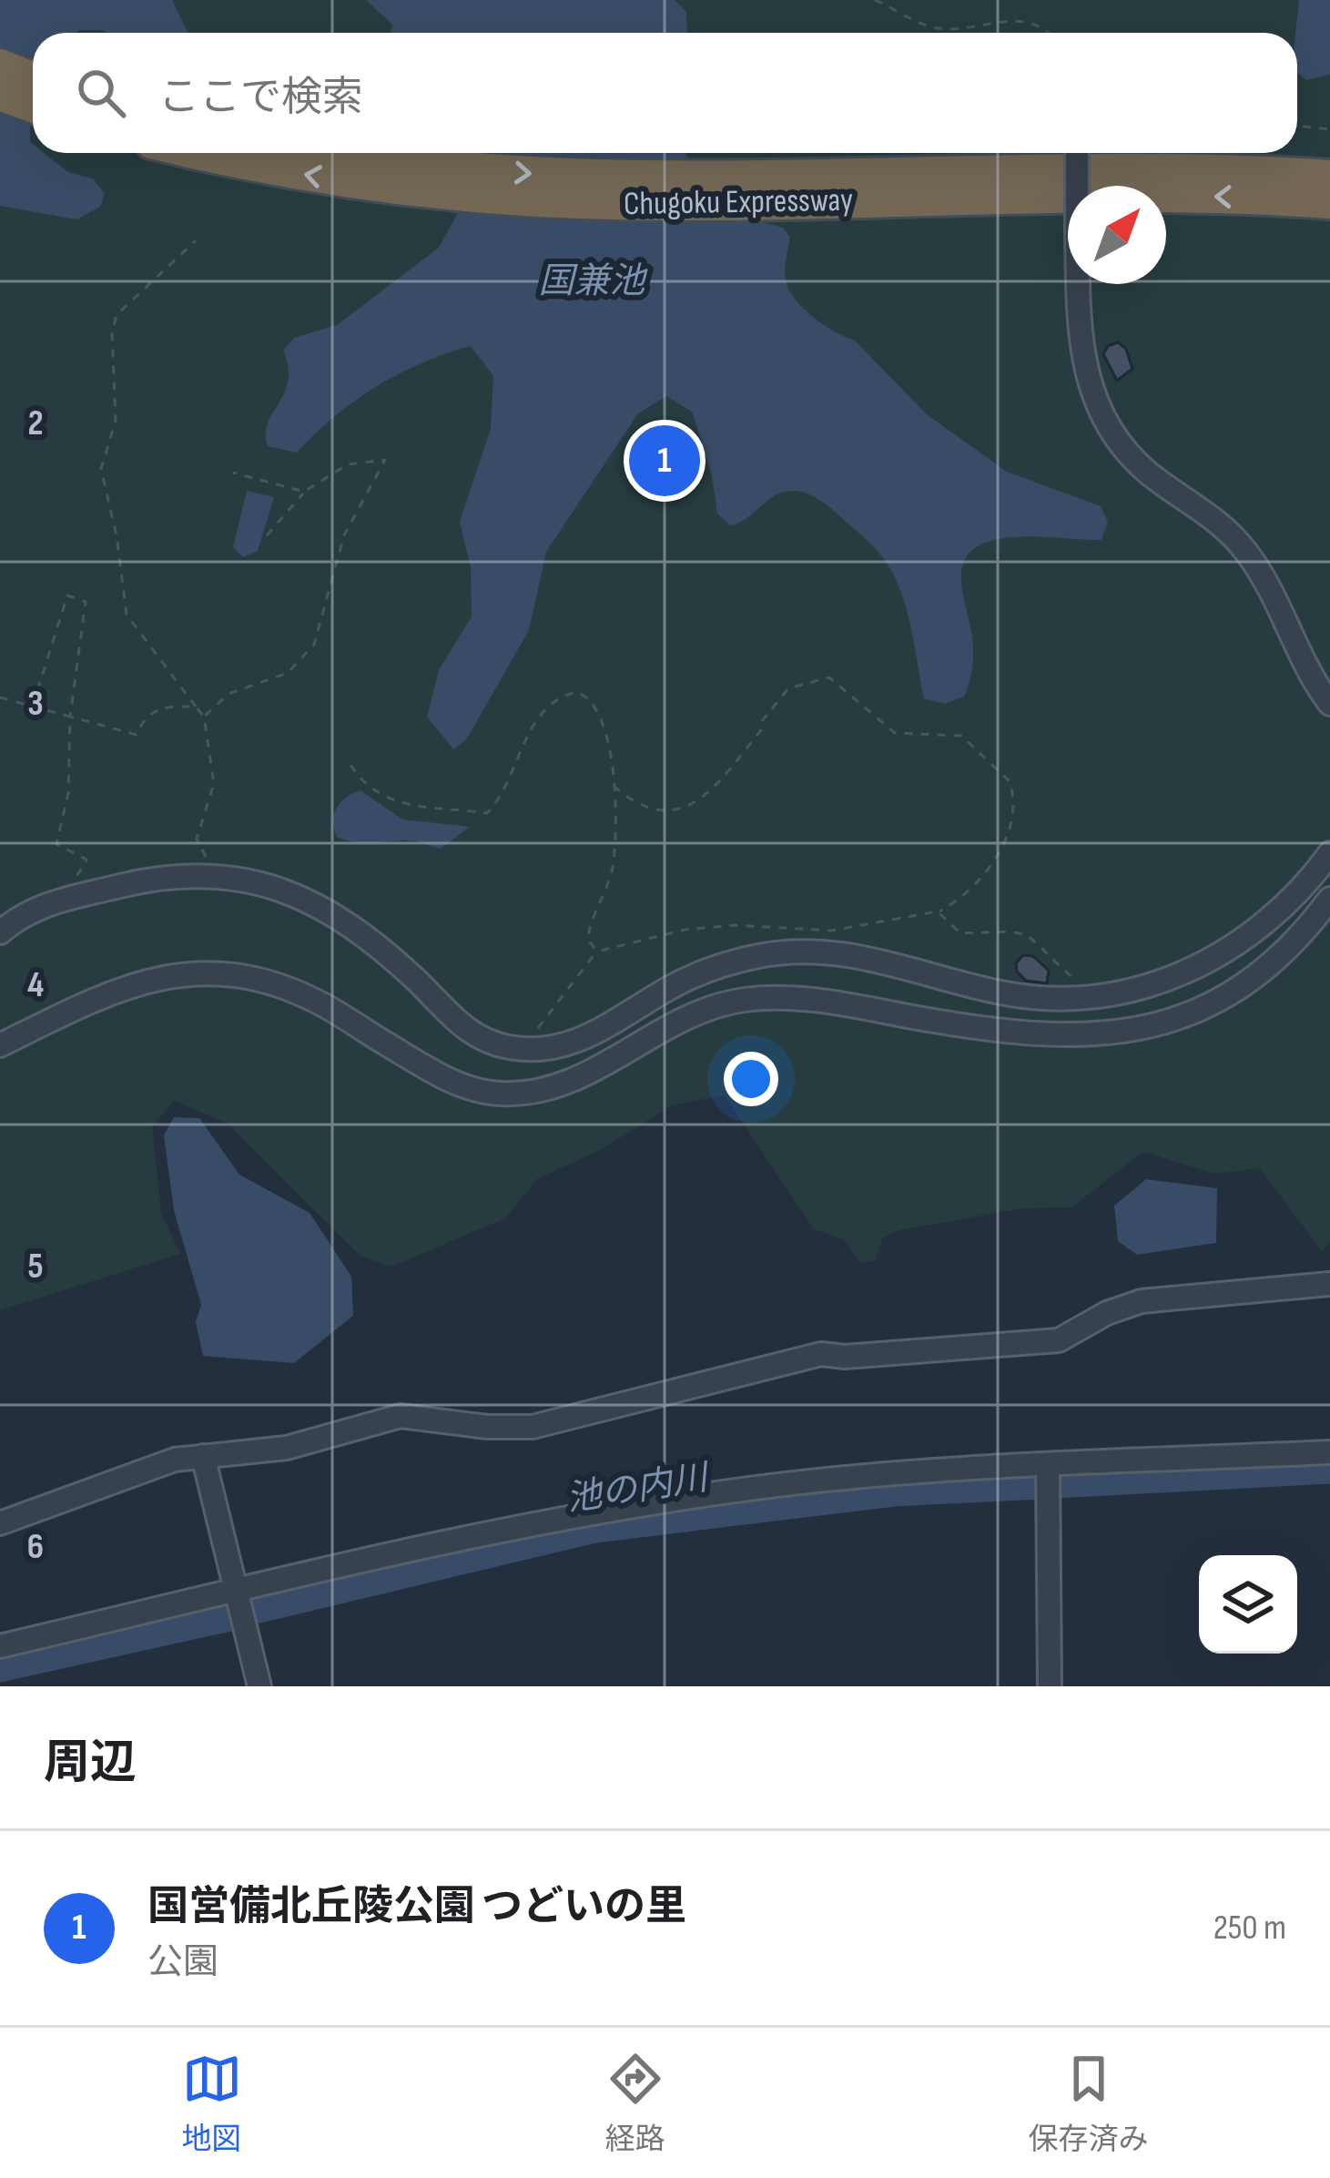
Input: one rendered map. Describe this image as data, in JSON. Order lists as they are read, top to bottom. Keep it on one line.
{"streets":{"highway":["Chugoku Expressway"]},"water":["国兼池","池の内川"],"north":"top right","page":{"search":"ここで検索","pins":"1","heading":"周辺","list":[{"mark":"1","name":"国営備北丘陵公園 つどいの里","note":"公園","value":"250 m"}],"nav":["地図","経路","保存済み"]},"grid":{"rows":["2","3","4","5","6"]}}
